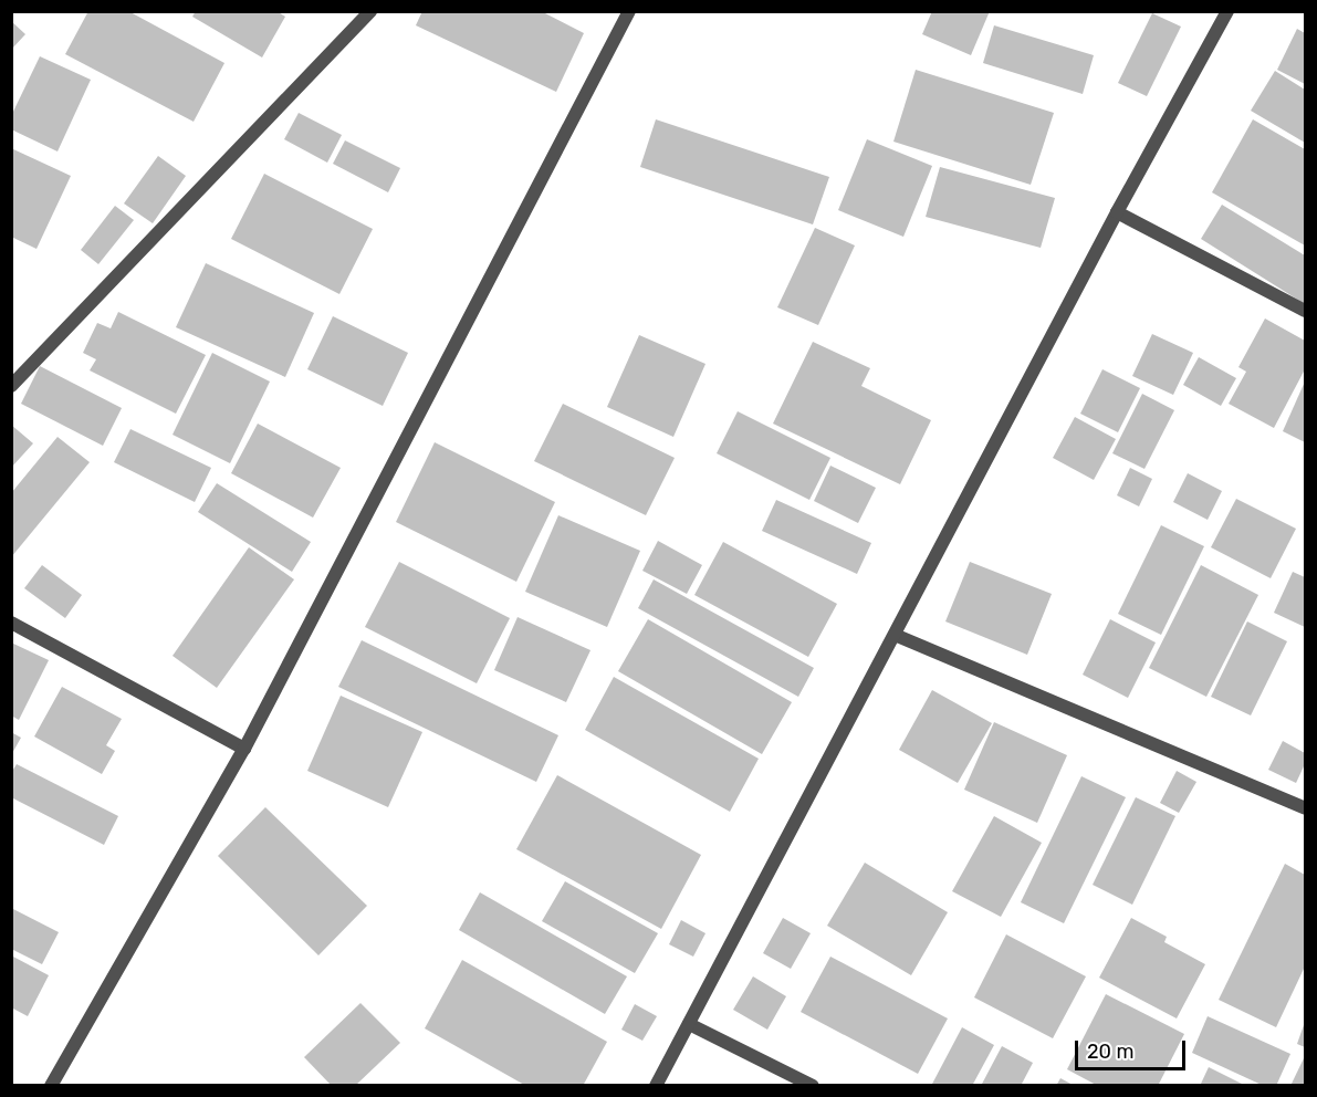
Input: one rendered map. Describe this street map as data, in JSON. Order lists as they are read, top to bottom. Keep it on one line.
{"scale_bar":"20 m"}
